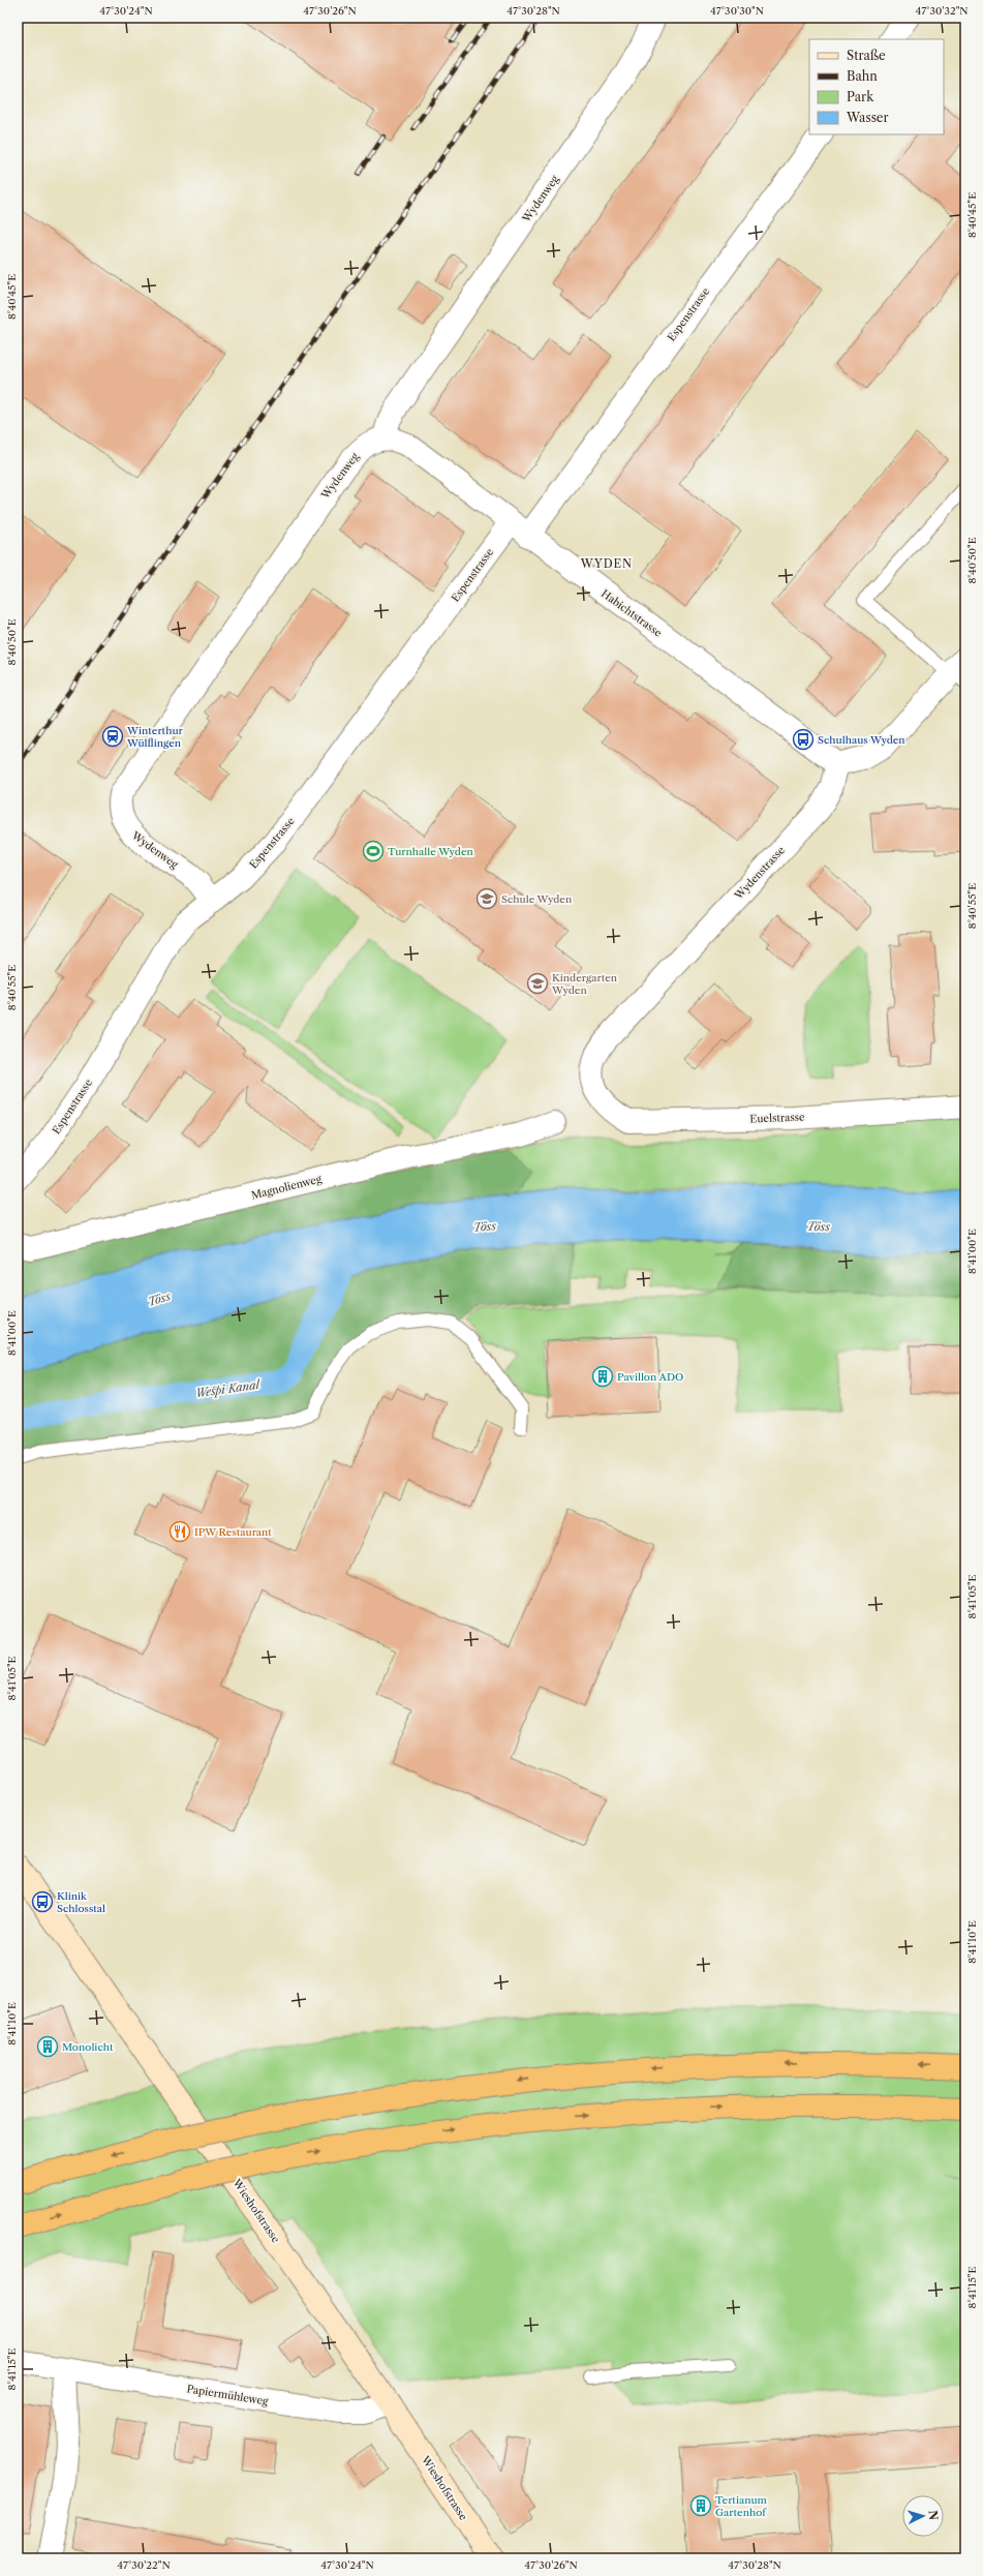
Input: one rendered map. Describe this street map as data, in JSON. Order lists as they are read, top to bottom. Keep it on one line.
{"streets":{"main road":["Wieshofstrasse"],"street":["Wydenweg","Espenstrasse","Habichtstrasse","Wydenstrasse","Euelstrasse","Magnolienweg","Papiermühleweg"]},"crossings":[["Wydenweg","Espenstrasse"],["Wydenweg","Habichtstrasse"],["Espenstrasse","Habichtstrasse"],["Habichtstrasse","Wydenstrasse"],["Wydenstrasse","Euelstrasse"],["Wieshofstrasse","Papiermühleweg"]],"districts":["WYDEN"],"water":["Töss","Wespi Kanal"],"places":{"station":["Winterthur Wülflingen"],"bus stop":["Schulhaus Wyden","Klinik Schlosstal"],"sports":["Turnhalle Wyden"],"school or university":["Schule Wyden","Kindergarten Wyden"],"building":["Pavillon ADO","Monolicht","Tertianum Gartenhof"],"restaurant":["IPW Restaurant"]},"legend":["Straße","Bahn","Park","Wasser"],"north":"right","coordinates":["47°30'24\"N","47°30'26\"N","47°30'28\"N","47°30'30\"N","47°30'32\"N","8°40'45\"E","8°40'50\"E","8°40'55\"E","8°41'00\"E","8°41'05\"E","8°41'10\"E","8°41'15\"E","47°30'22\"N"]}
